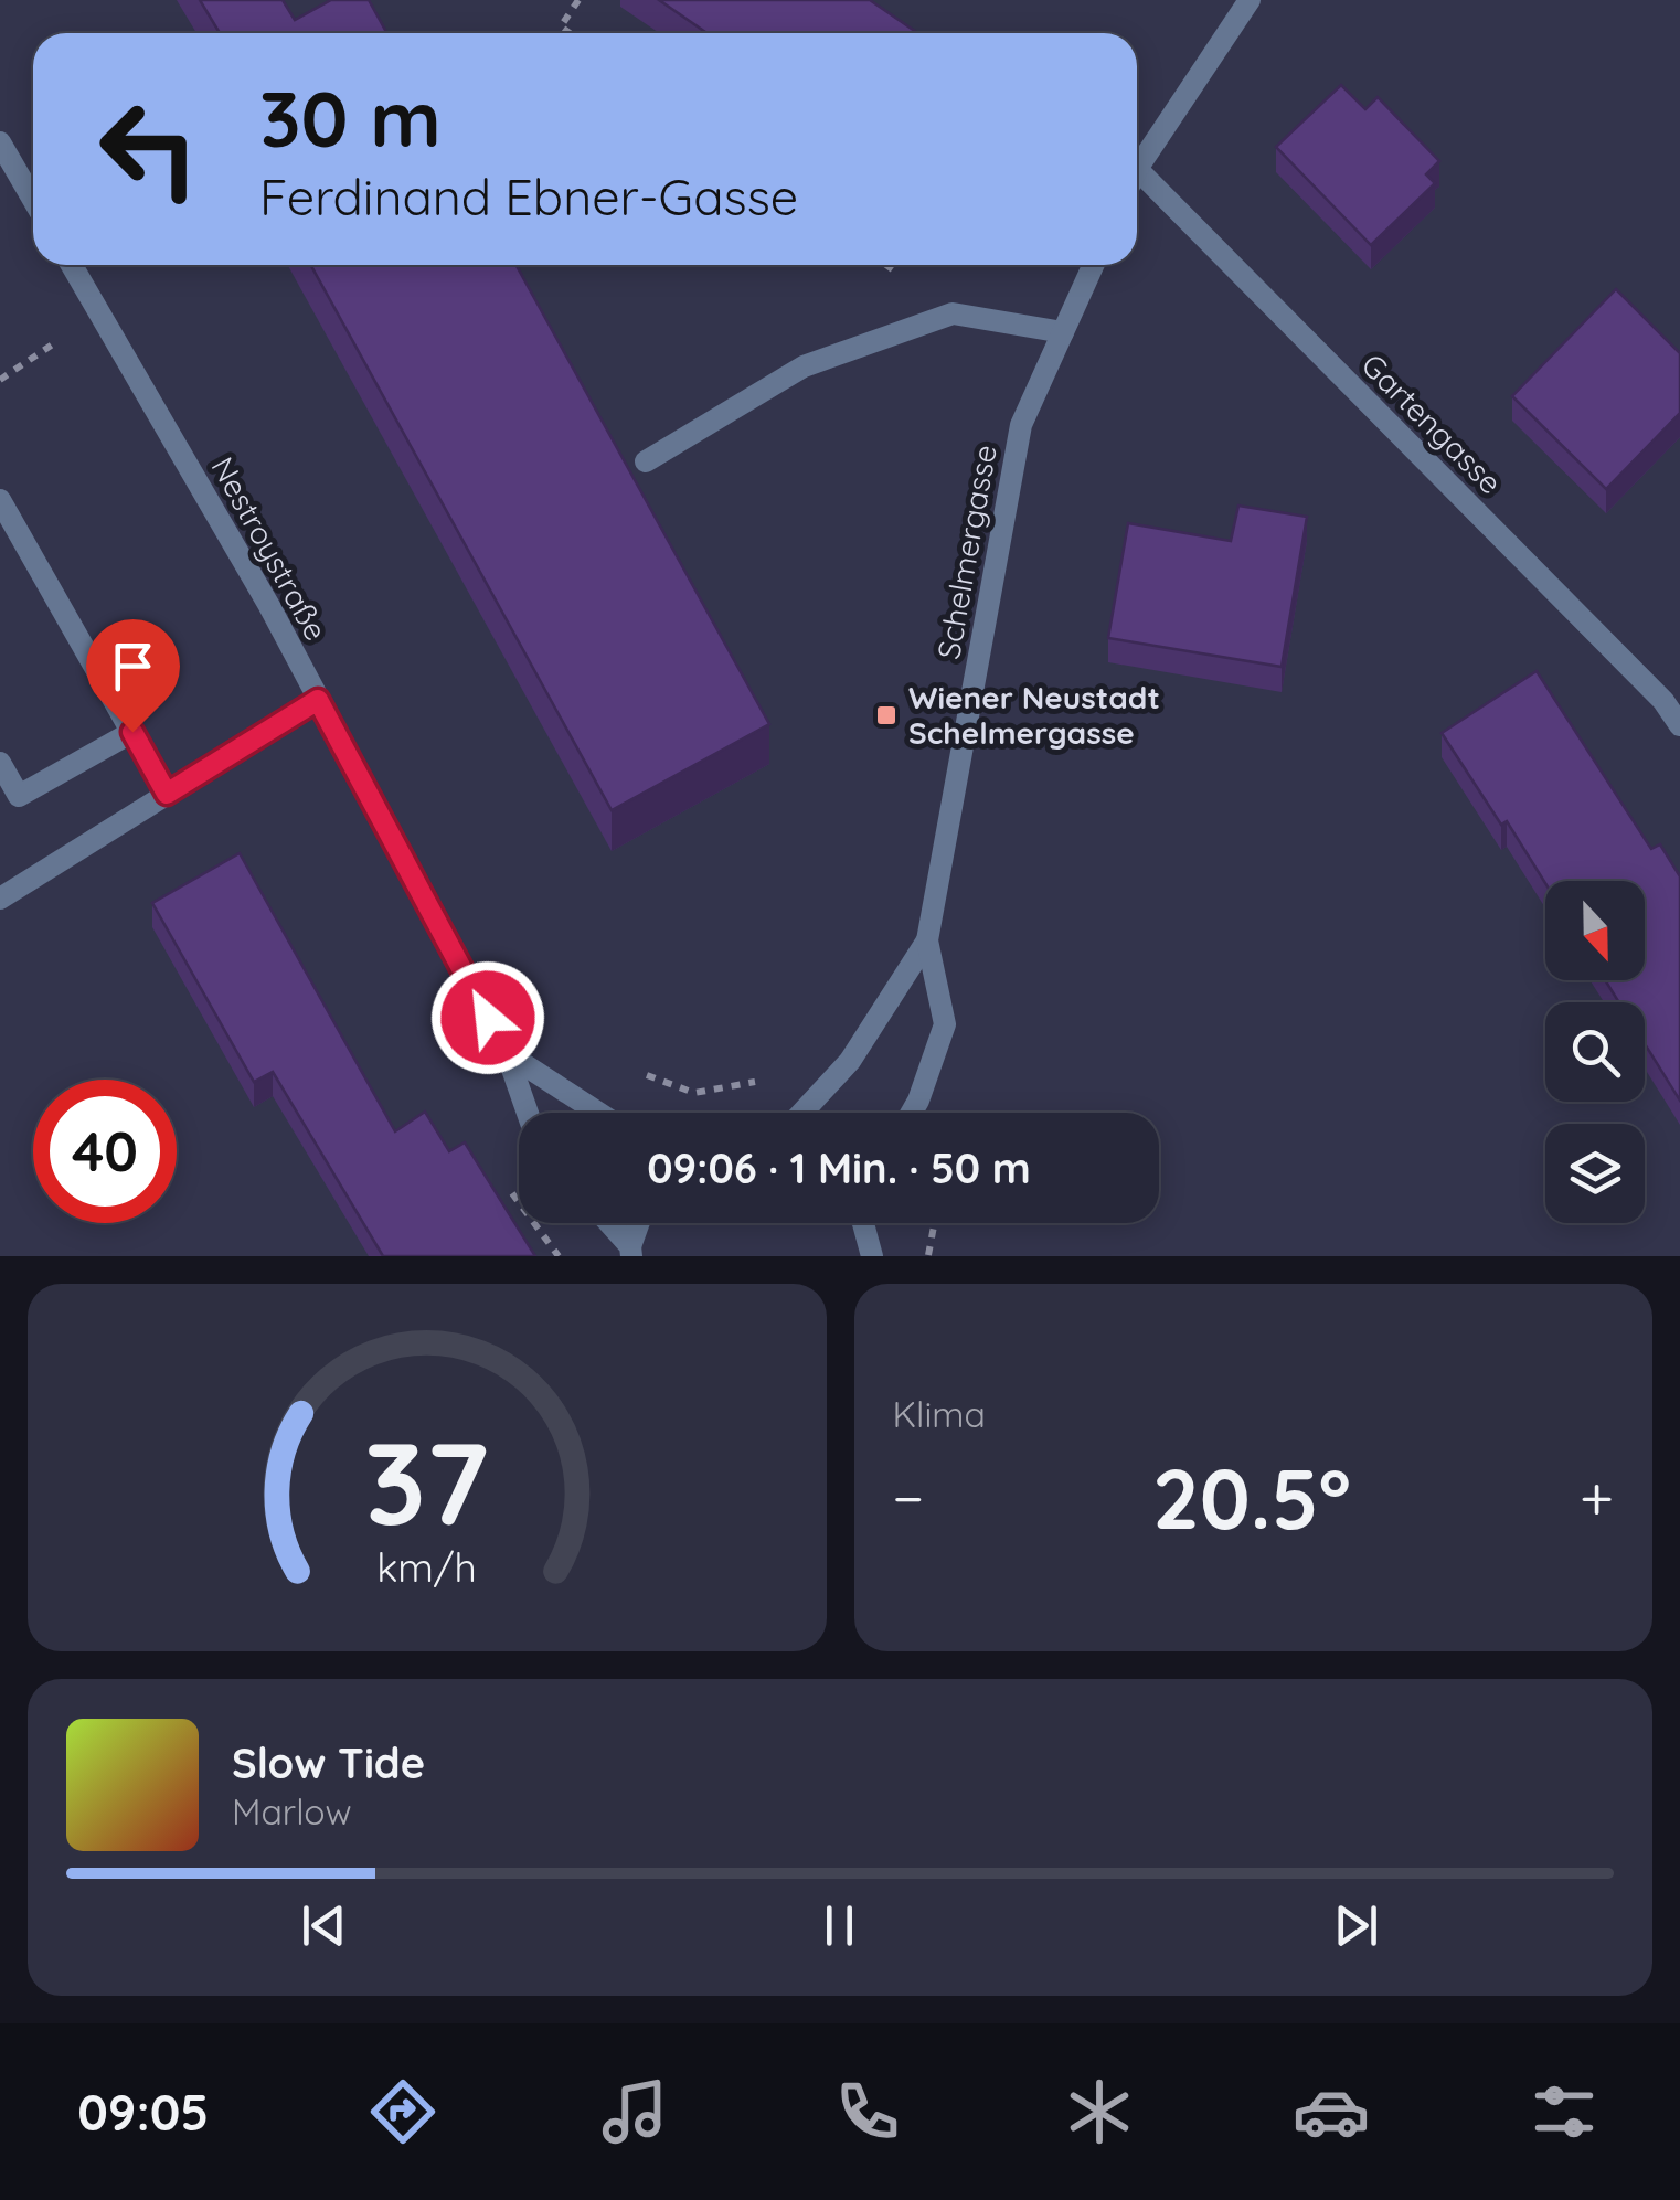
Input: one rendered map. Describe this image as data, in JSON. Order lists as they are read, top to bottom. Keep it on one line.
{"streets":{"street":["Gartengasse","Nestroystraße","Schelmergasse"]},"places":{"transit":["Wiener Neustadt Schelmergasse"]},"north":"bottom","page":{"turn":["30 m","Ferdinand Ebner-Gasse"],"limit":"40","trip":"09:06 · 1 Min. · 50 m","tile":"Klima","heat":["−","20.5°","+"],"song":["Slow Tide","Marlow"],"tabs":"09:05","gauge":["37","km/h"]}}
